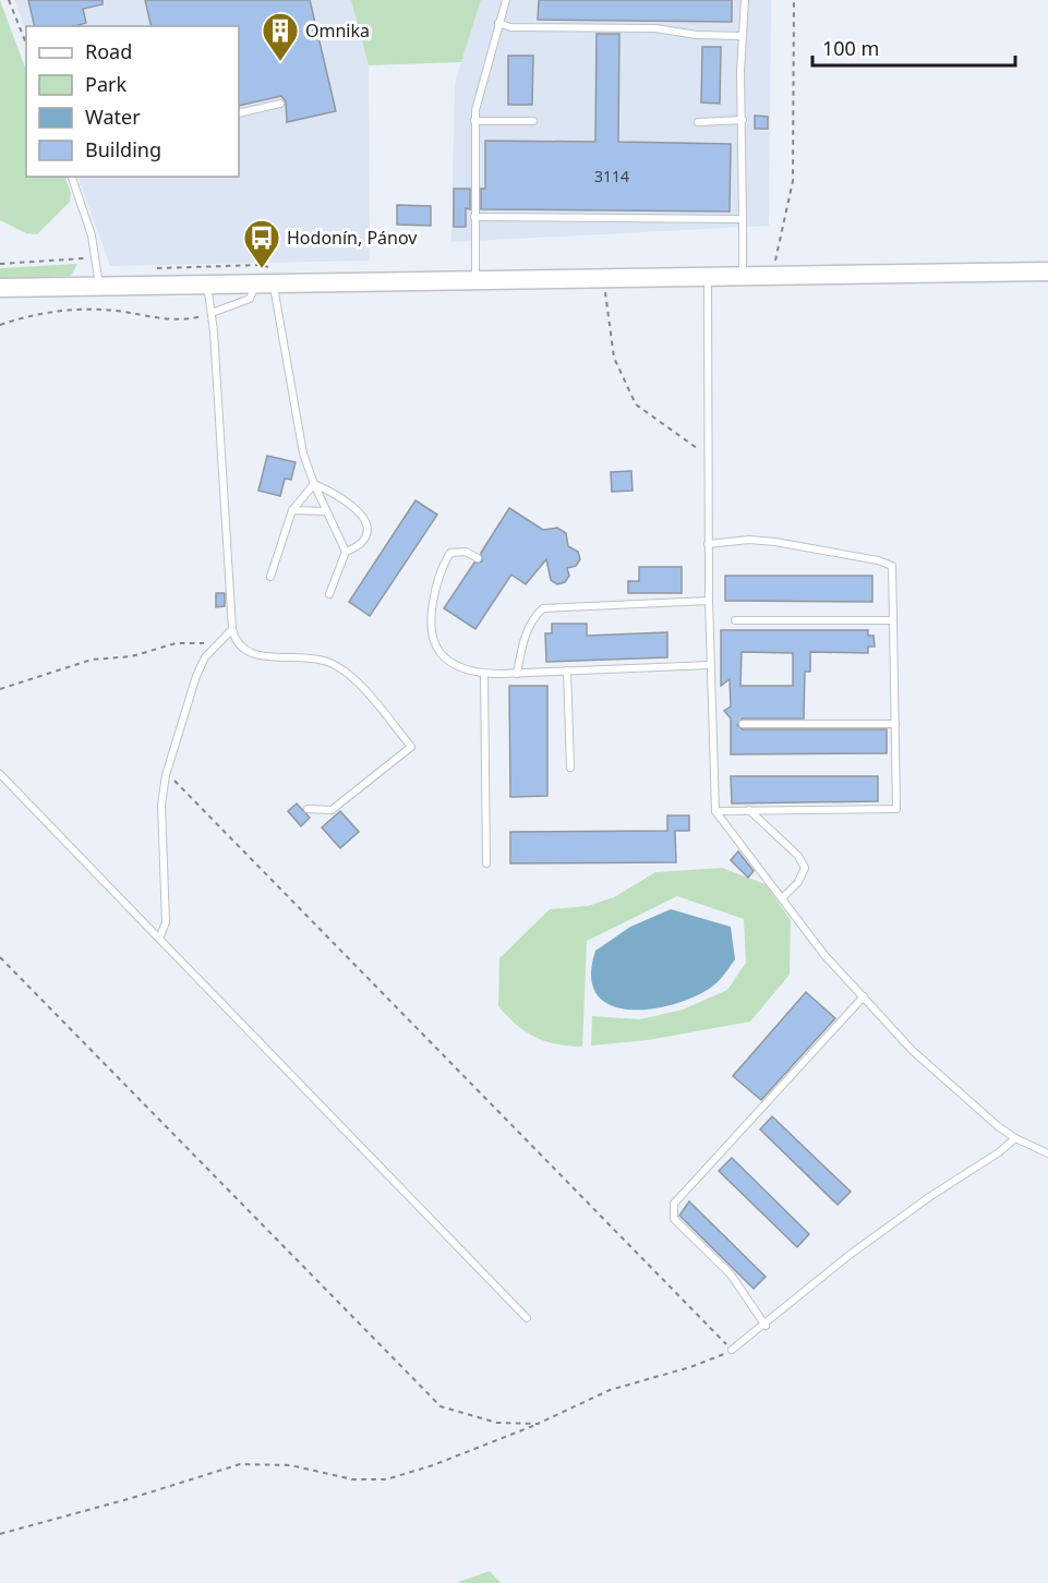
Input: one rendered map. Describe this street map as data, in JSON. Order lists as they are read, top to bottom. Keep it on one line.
{"places":{"building":["Omnika"],"bus stop":["Hodonín, Pánov"]},"house_numbers":["3114"],"legend":["Road","Park","Water","Building"],"scale_bar":"100 m"}
